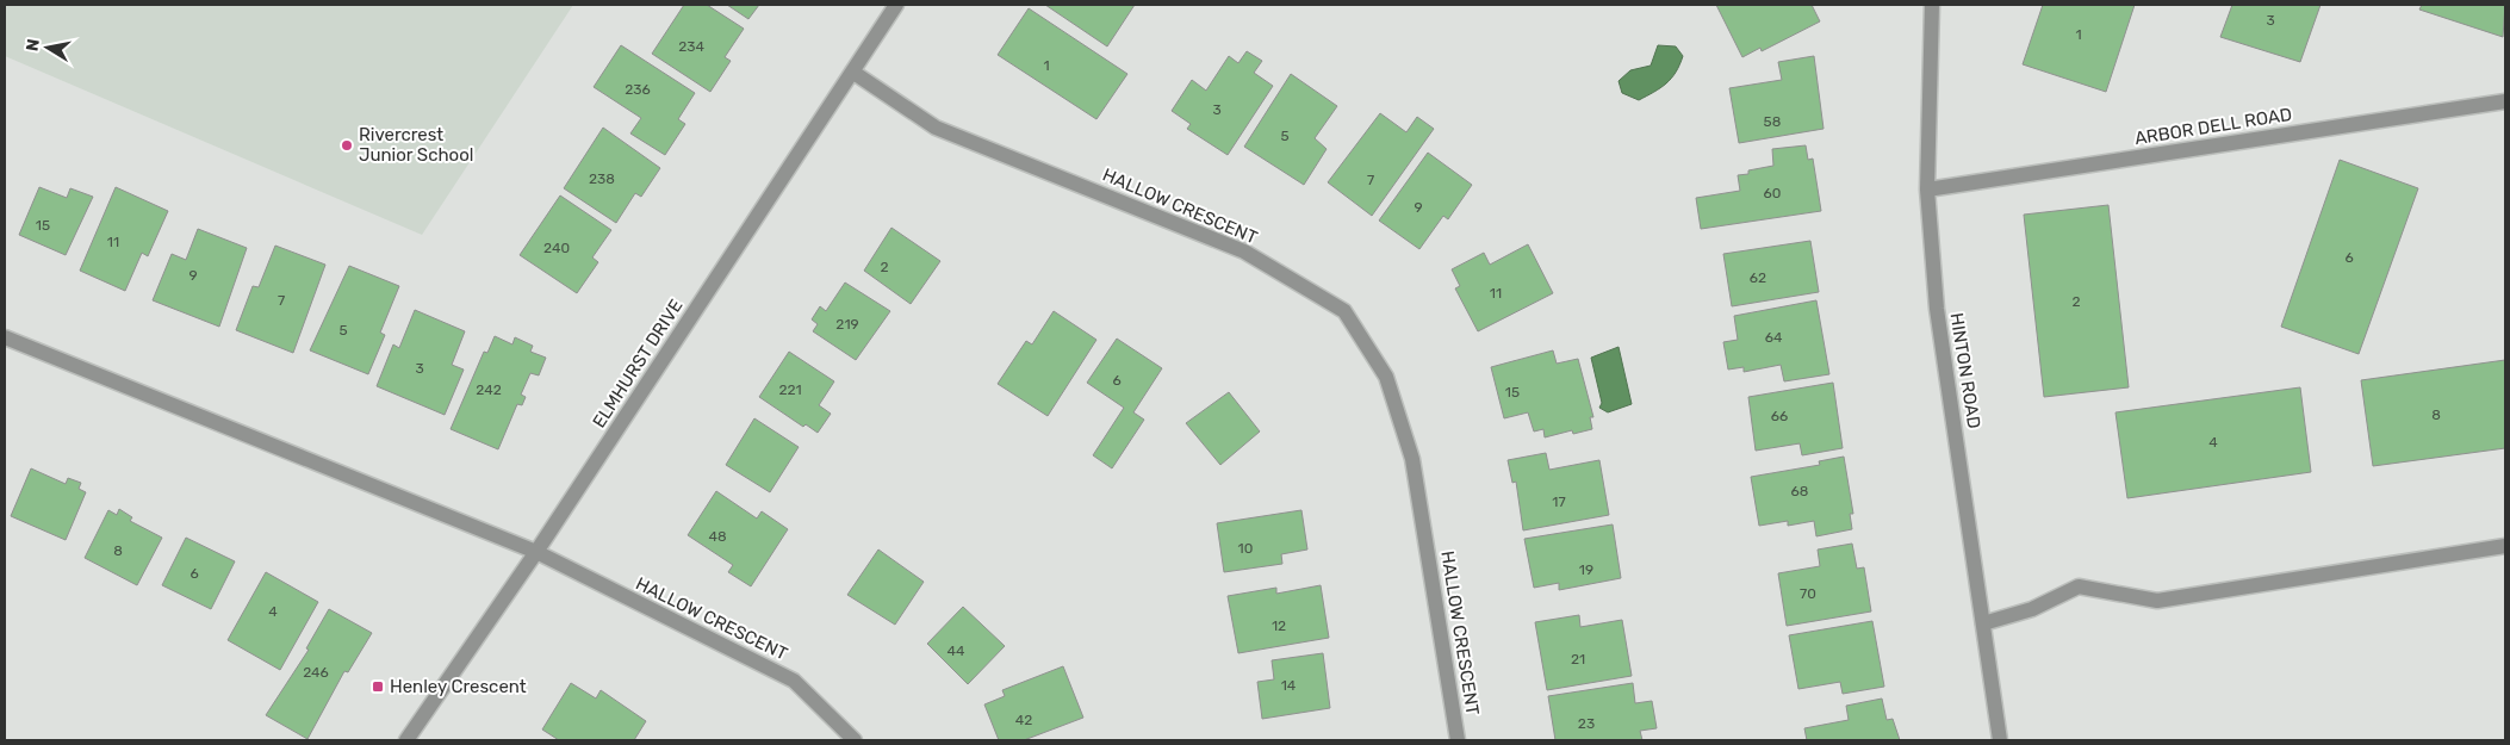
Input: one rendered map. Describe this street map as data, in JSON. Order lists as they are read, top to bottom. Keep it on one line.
{"streets":{"street":["ARBOR DELL ROAD","HALLOW CRESCENT","ELMHURST DRIVE","HINTON ROAD"]},"crossings":[["ARBOR DELL ROAD","HINTON ROAD"],["HALLOW CRESCENT","ELMHURST DRIVE"]],"places":{"other":["Rivercrest Junior School"],"transit":["Henley Crescent"]},"house_numbers":["3","1","234","1","236","3","58","5","238","7","60","9","15","11","240","6","2","9","62","11","7","2","219","5","64","3","6","242","221","15","8","66","4","68","17","48","10","8","19","6","70","4","12","44","21","246","14","42","23"],"north":"left"}
